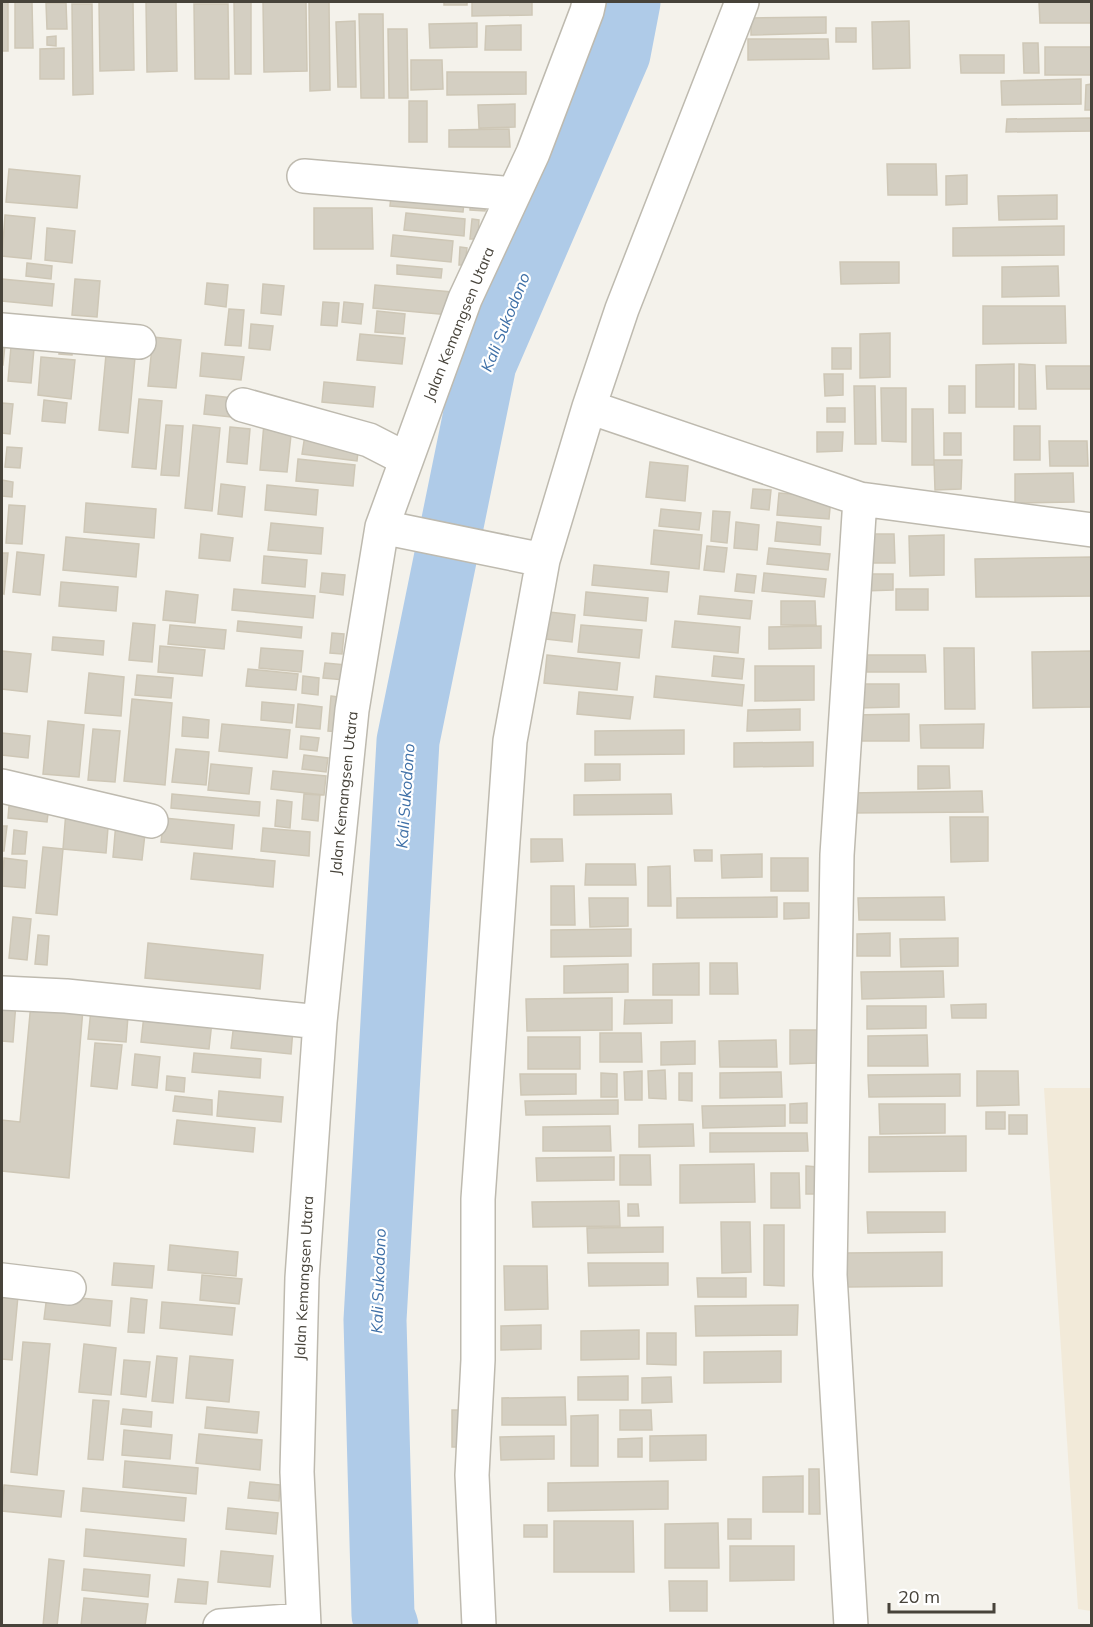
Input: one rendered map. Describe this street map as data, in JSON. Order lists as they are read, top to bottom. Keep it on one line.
{"streets":{"street":["Jalan Kemangsen Utara"]},"water":["Kali Sukodono"],"scale_bar":"20 m"}
